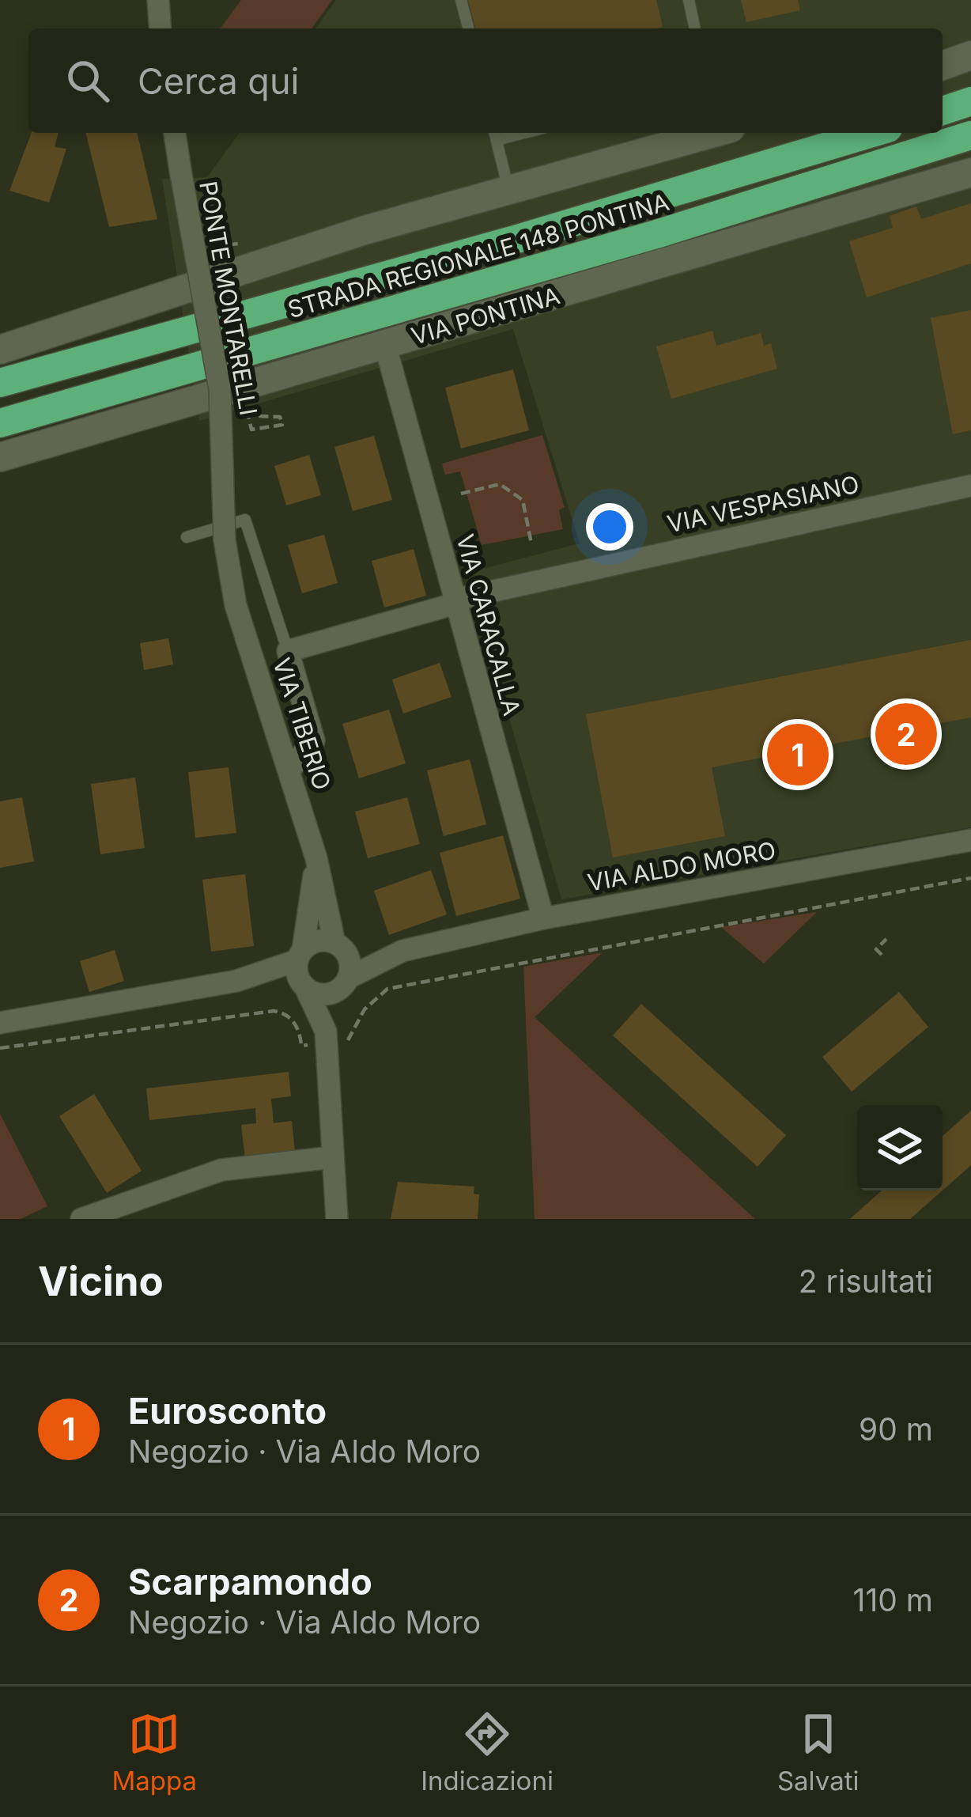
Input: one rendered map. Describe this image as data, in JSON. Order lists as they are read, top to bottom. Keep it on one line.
{"streets":{"highway":["STRADA REGIONALE 148 PONTINA"],"street":["PONTE MONTARELLI","VIA PONTINA","VIA VESPASIANO","VIA CARACALLA","VIA TIBERIO","VIA ALDO MORO"]},"crossings":[["PONTE MONTARELLI","VIA TIBERIO"],["VIA PONTINA","VIA CARACALLA"],["VIA VESPASIANO","VIA CARACALLA"],["VIA CARACALLA","VIA ALDO MORO"],["VIA TIBERIO","VIA ALDO MORO"]],"page":{"search":"Cerca qui","pins":["2","1"],"heading":["Vicino","2 risultati"],"list":[{"mark":"1","name":"Eurosconto","note":"Negozio · Via Aldo Moro","value":"90 m"},{"mark":"2","name":"Scarpamondo","note":"Negozio · Via Aldo Moro","value":"110 m"}],"nav":["Mappa","Indicazioni","Salvati"]}}
